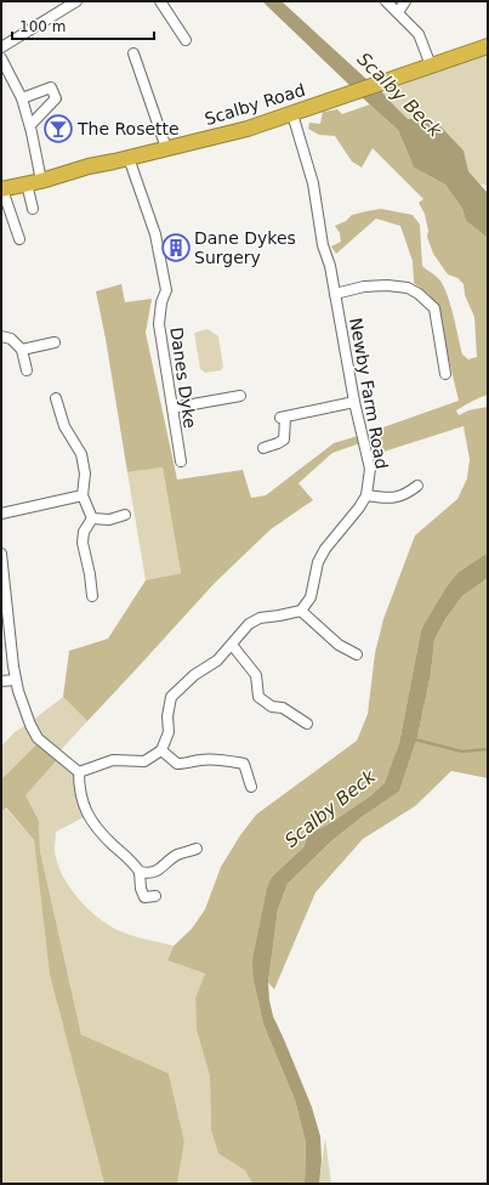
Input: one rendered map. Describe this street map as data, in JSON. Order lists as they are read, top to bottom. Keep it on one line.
{"streets":{"highway":["Scalby Road"],"street":["Danes Dyke","Newby Farm Road"]},"crossings":[["Scalby Road","Danes Dyke"],["Scalby Road","Newby Farm Road"]],"water":["Scalby Beck"],"places":{"bar":["The Rosette"],"building":["Dane Dykes Surgery"]},"scale_bar":"100 m"}
